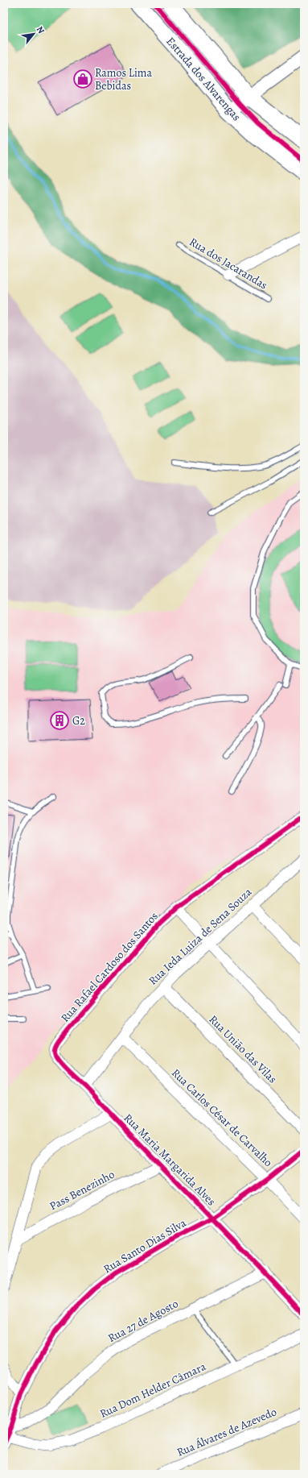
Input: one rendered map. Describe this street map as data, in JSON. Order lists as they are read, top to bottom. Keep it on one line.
{"streets":{"main road":["Estrada dos Alvarengas"],"street":["Rua Ieda Luiza de Sena Souza","Rua Rafael Cardoso dos Santos","Rua União das Vilas","Rua Carlos César de Carvalho","Rua Maria Margarida Alves","Pass Benezinho","Rua Santo Dias Silva","Rua 27 de Agosto","Rua Dom Helder Câmara","Rua Álvares de Azevedo"],"lane":["Rua dos Jacarandas"]},"crossings":[["Rua Ieda Luiza de Sena Souza","Rua União das Vilas"],["Rua Ieda Luiza de Sena Souza","Rua Carlos César de Carvalho"],["Rua Ieda Luiza de Sena Souza","Rua Maria Margarida Alves"],["Rua Rafael Cardoso dos Santos","Rua Maria Margarida Alves"],["Rua Carlos César de Carvalho","Rua Santo Dias Silva"],["Rua Maria Margarida Alves","Pass Benezinho"],["Rua Maria Margarida Alves","Rua Santo Dias Silva"],["Rua Maria Margarida Alves","Rua 27 de Agosto"],["Rua Santo Dias Silva","Rua 27 de Agosto"],["Rua Santo Dias Silva","Rua Dom Helder Câmara"],["Rua 27 de Agosto","Rua Dom Helder Câmara"]],"places":{"shop":["Ramos Lima Bebidas"],"building":["G2"]},"north":"top right"}
